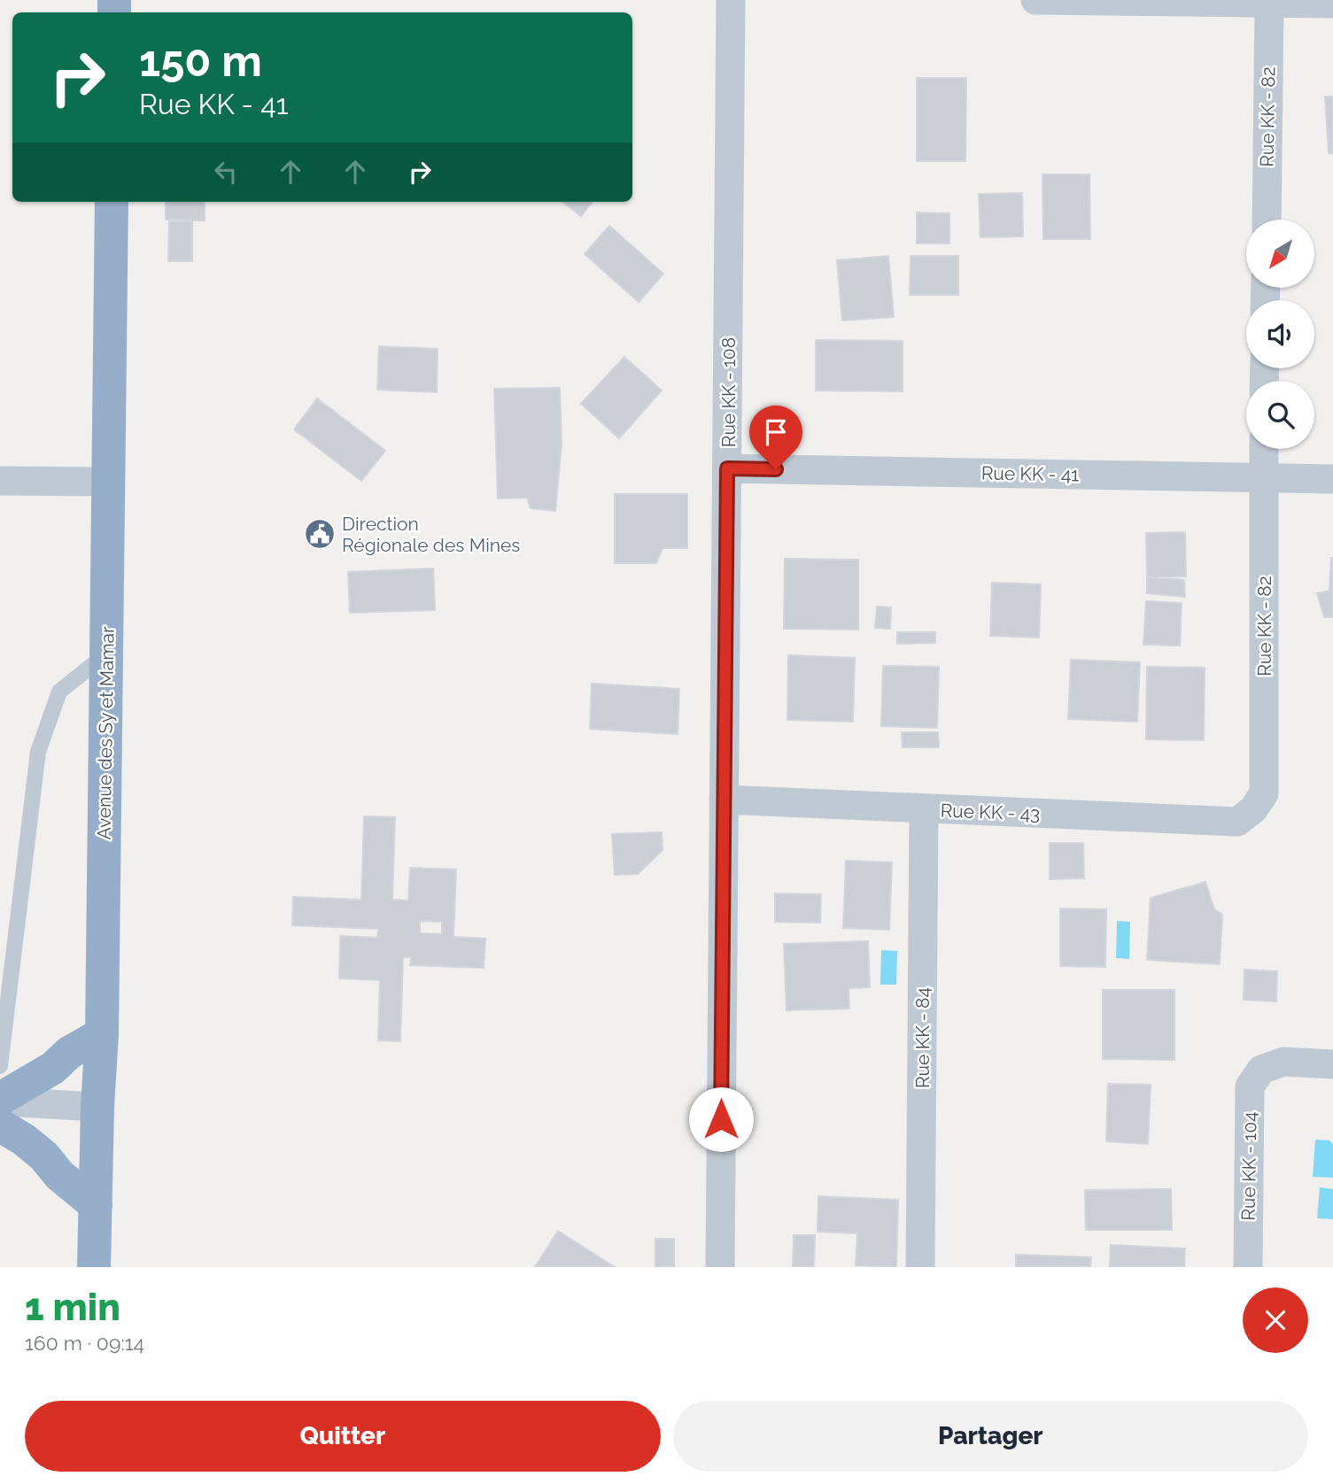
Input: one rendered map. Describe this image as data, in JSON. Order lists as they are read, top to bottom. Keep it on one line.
{"streets":{"highway":["Avenue des Sy et Mamar"],"street":["Rue KK - 82","Rue KK - 108","Rue KK - 41","Rue KK - 43","Rue KK - 84","Rue KK - 104"]},"crossings":[["Rue KK - 82","Rue KK - 41"],["Rue KK - 82","Rue KK - 43"],["Rue KK - 108","Rue KK - 41"],["Rue KK - 108","Rue KK - 43"],["Rue KK - 43","Rue KK - 84"]],"places":{"public building":["Direction Régionale des Mines"]},"north":"bottom left","page":{"turn":["150 m","Rue KK - 41"],"heading":["1 min","160 m · 09:14"],"buttons":["Quitter","Partager"]}}
